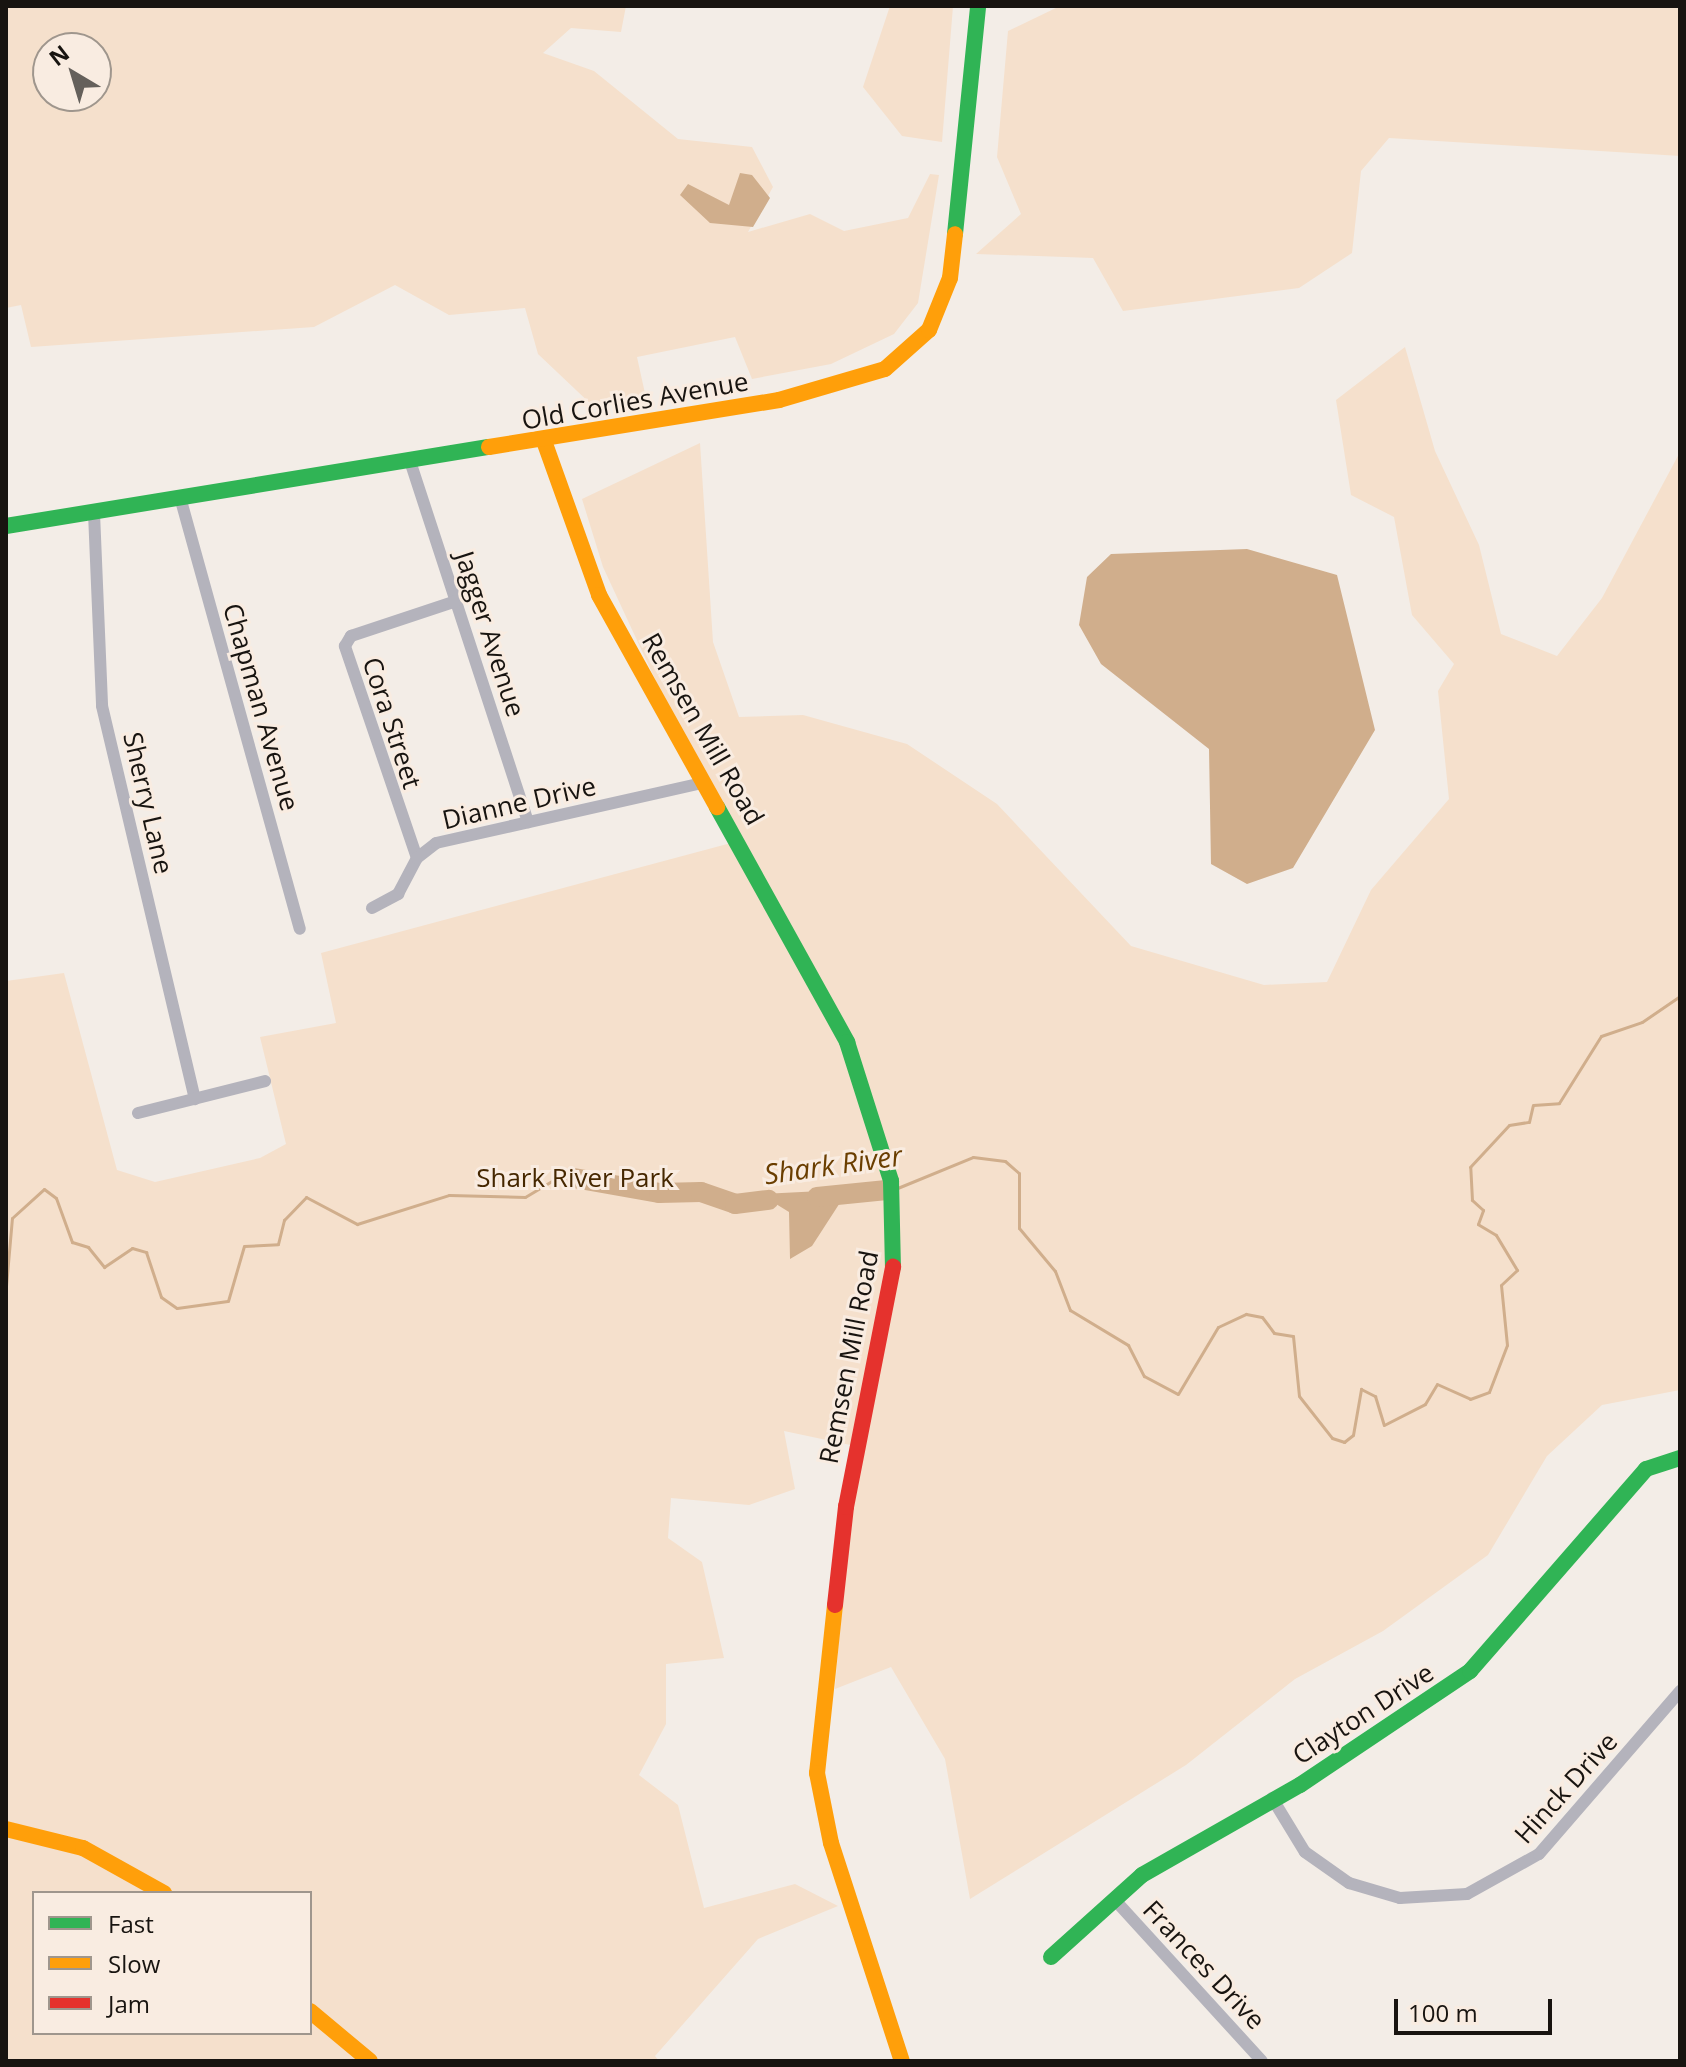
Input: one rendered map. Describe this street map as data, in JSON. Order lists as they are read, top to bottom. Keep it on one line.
{"streets":{"street":["Old Corlies Avenue","Jagger Avenue","Chapman Avenue","Cora Street","Remsen Mill Road","Sherry Lane","Dianne Drive","Clayton Drive","Hinck Drive","Frances Drive"]},"crossings":[["Old Corlies Avenue","Jagger Avenue"],["Old Corlies Avenue","Chapman Avenue"],["Old Corlies Avenue","Remsen Mill Road"],["Old Corlies Avenue","Sherry Lane"],["Jagger Avenue","Cora Street"],["Jagger Avenue","Dianne Drive"],["Cora Street","Dianne Drive"],["Remsen Mill Road","Dianne Drive"],["Clayton Drive","Hinck Drive"],["Clayton Drive","Frances Drive"]],"water":["Shark River"],"parks":["Shark River Park"],"legend":["Fast","Slow","Jam"],"scale_bar":"100 m","north":"top left"}
